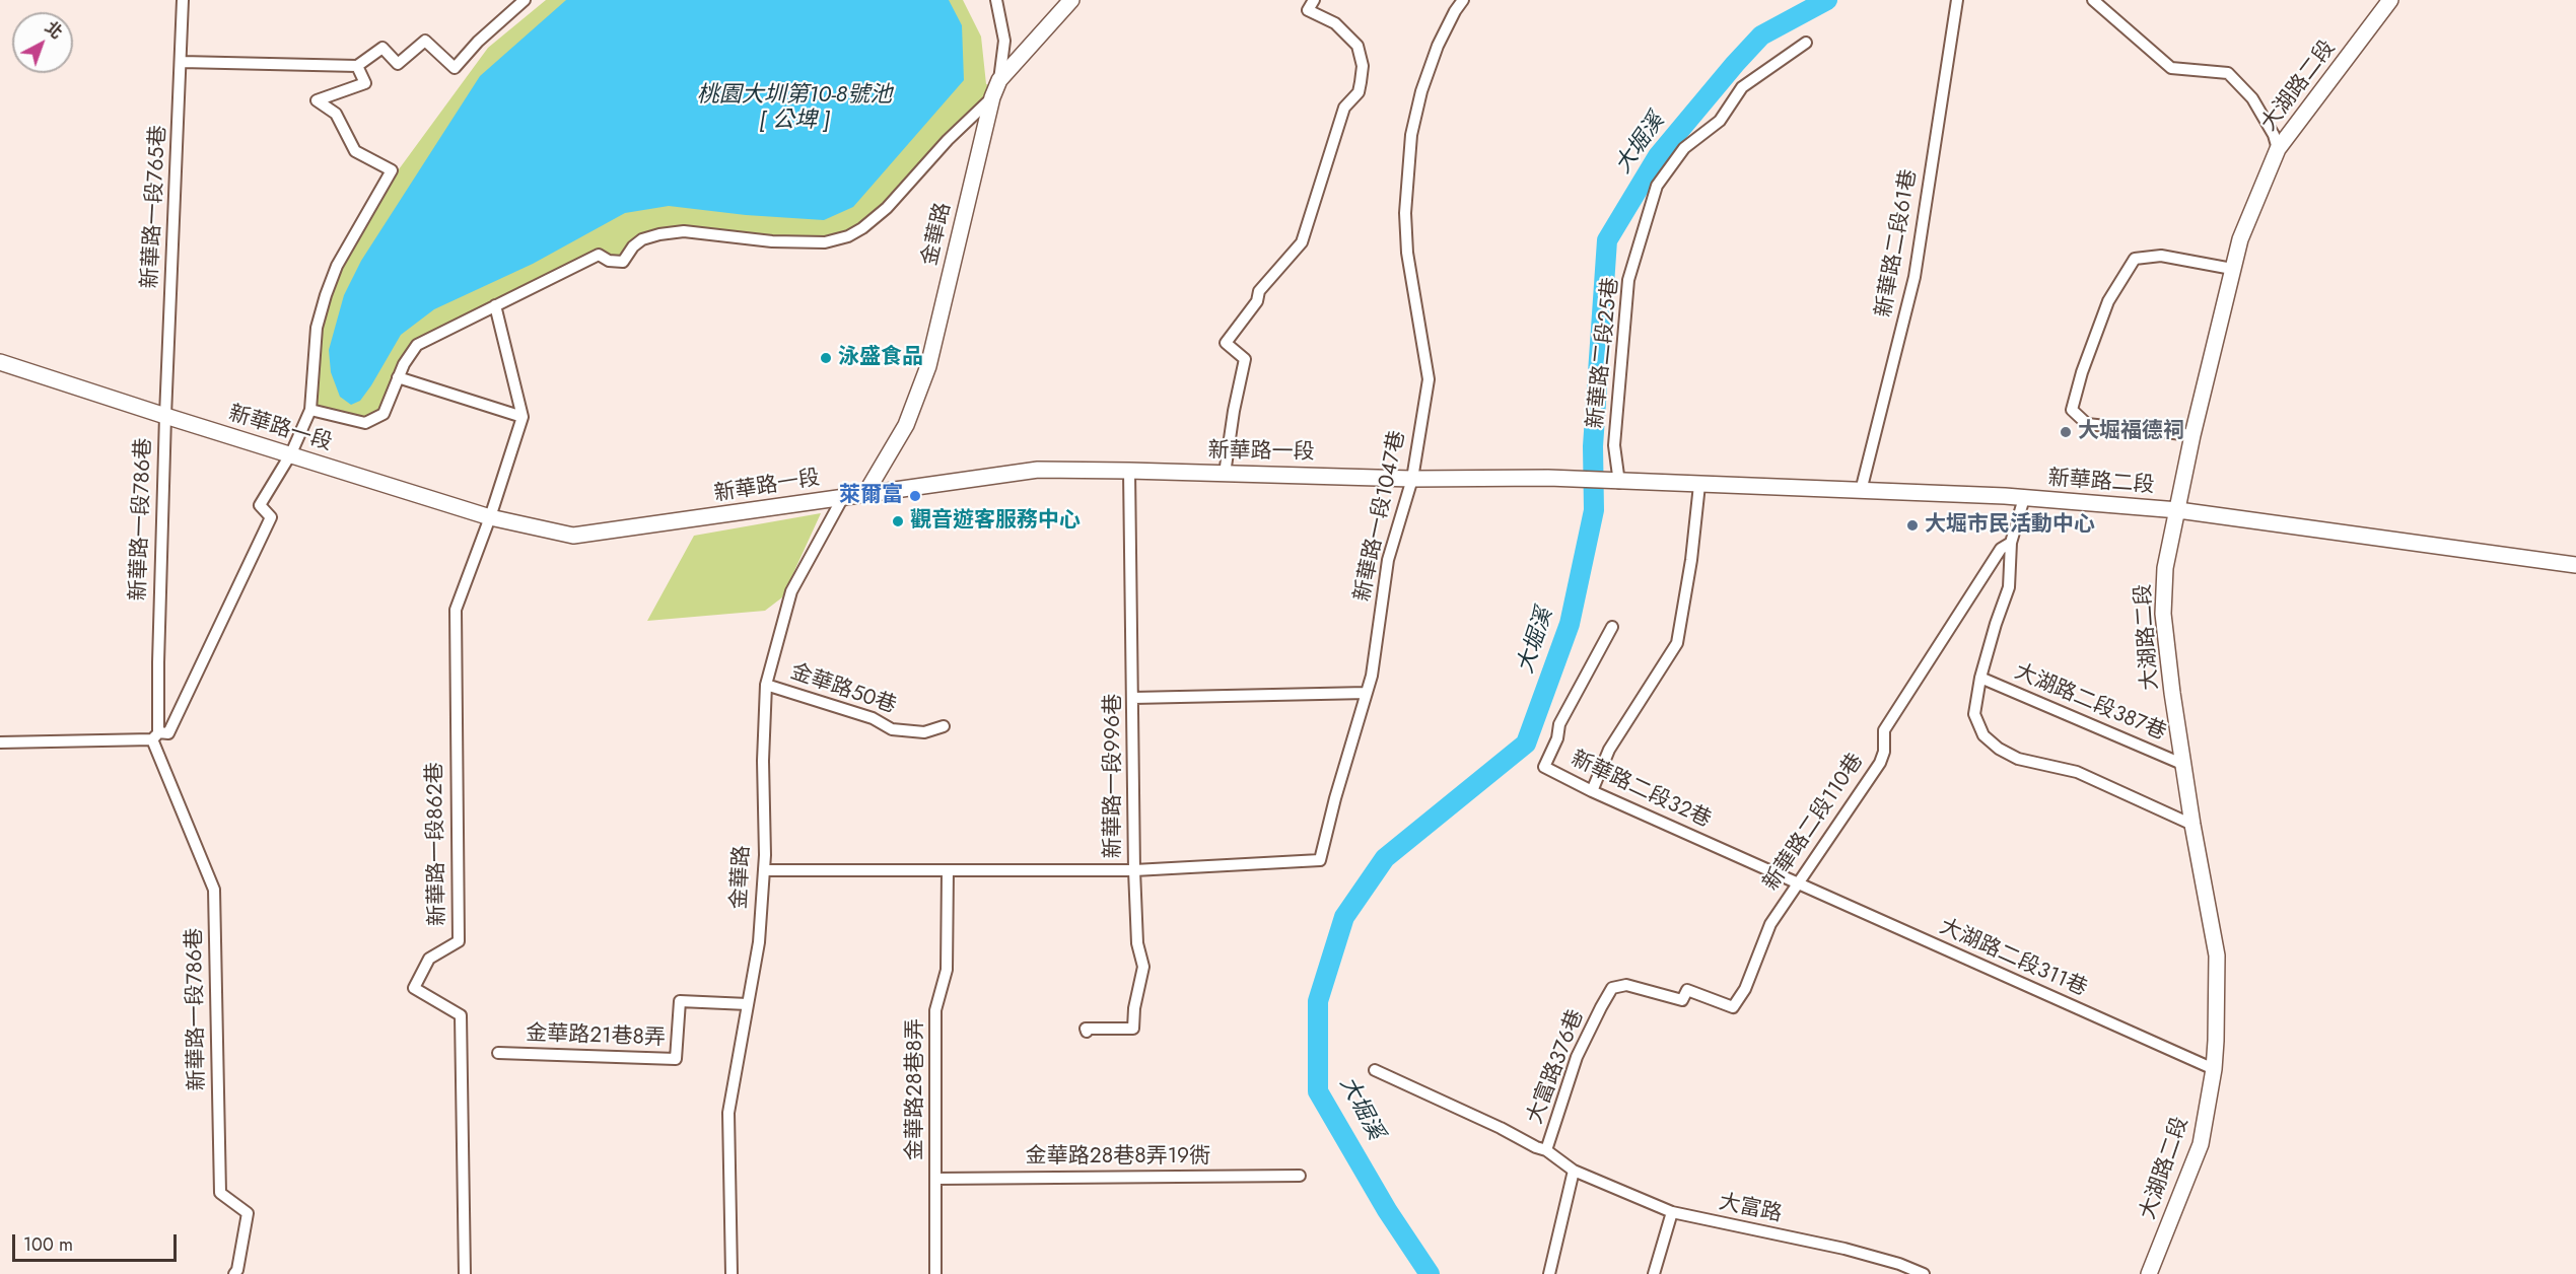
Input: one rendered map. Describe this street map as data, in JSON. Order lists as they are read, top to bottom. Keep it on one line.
{"streets":{"street":["大湖路二段","新華路一段765巷","金華路","新華路二段61巷","新華路二段25巷","新華路一段","新華路二段","新華路一段1047巷","新華路一段786巷","金華路50巷","大湖路二段387巷","新華路一段996巷","新華路二段32巷","新華路二段110巷","新華路一段862巷","大湖路二段311巷","金華路21巷8弄","大富路376巷","金華路28巷8弄","金華路28巷8弄19衖","大富路"]},"crossings":[["大湖路二段","新華路二段"],["大湖路二段","大湖路二段387巷"],["大湖路二段","大湖路二段311巷"],["新華路一段765巷","新華路一段"],["新華路一段765巷","新華路一段786巷"],["金華路","新華路一段"],["金華路","金華路50巷"],["金華路","金華路21巷8弄"],["新華路二段61巷","新華路二段"],["新華路二段25巷","新華路一段"],["新華路二段25巷","新華路二段"],["新華路一段","新華路二段"],["新華路一段","新華路一段1047巷"],["新華路一段","新華路一段786巷"],["新華路一段","新華路一段996巷"],["新華路一段","新華路一段862巷"],["新華路一段1047巷","新華路一段996巷"],["新華路二段32巷","新華路二段110巷"],["新華路二段32巷","大湖路二段311巷"],["新華路二段110巷","大湖路二段311巷"],["新華路二段110巷","大富路376巷"],["大富路376巷","大富路"],["金華路28巷8弄","金華路28巷8弄19衖"]],"water":["桃園大圳第10-8號池 [ 公埤 ]","大堀溪"],"places":["泳盛食品","大堀福德祠","萊爾富","觀音遊客服務中心","大堀市民活動中心"],"scale_bar":"100 m","north":"top right"}
